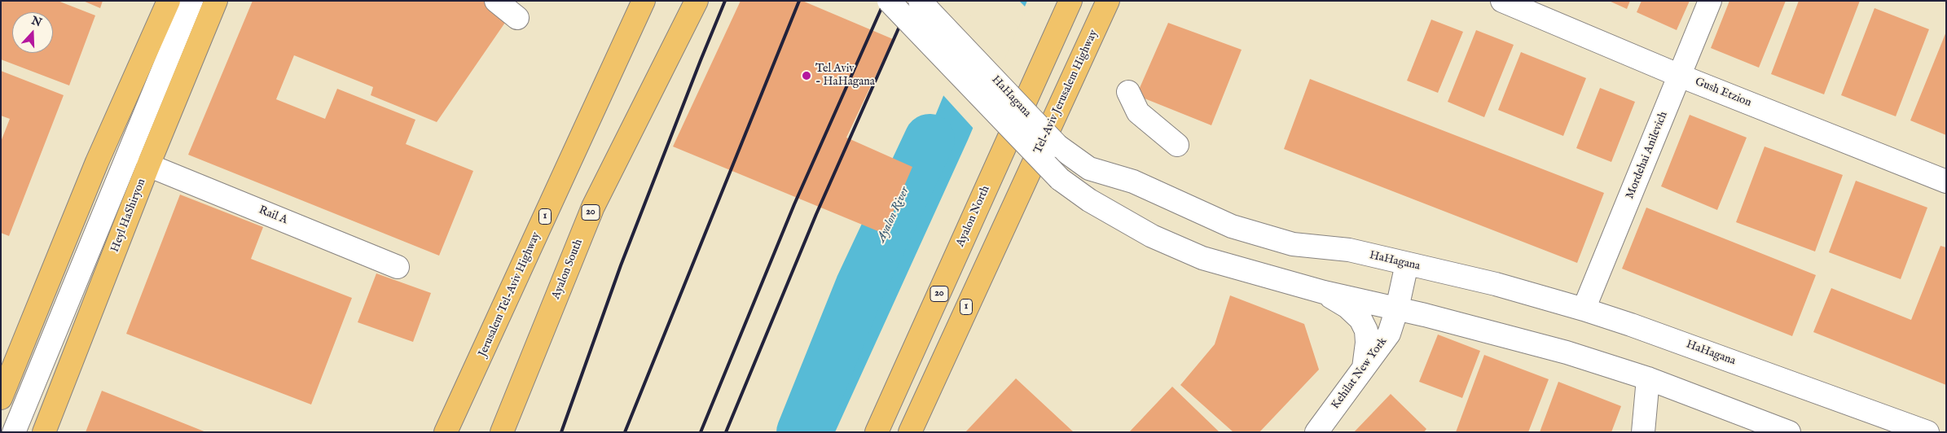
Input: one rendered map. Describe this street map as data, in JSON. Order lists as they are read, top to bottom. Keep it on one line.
{"streets":{"main road":["Tel-Aviv Jerusalem Highway","20","Heyl HaShiryon","1","Ayalon North","Ayalon South","Jerusalem Tel-Aviv Highway"],"street":["Gush Etzion","HaHagana","Mordehai Anilevich","Rail A","Kehilat New York"]},"crossings":[["Gush Etzion","Mordehai Anilevich"],["HaHagana","Mordehai Anilevich"],["HaHagana","Kehilat New York"],["Heyl HaShiryon","Rail A"]],"water":["Ayalon River"],"places":["Tel Aviv - HaHagana"],"north":"top"}
